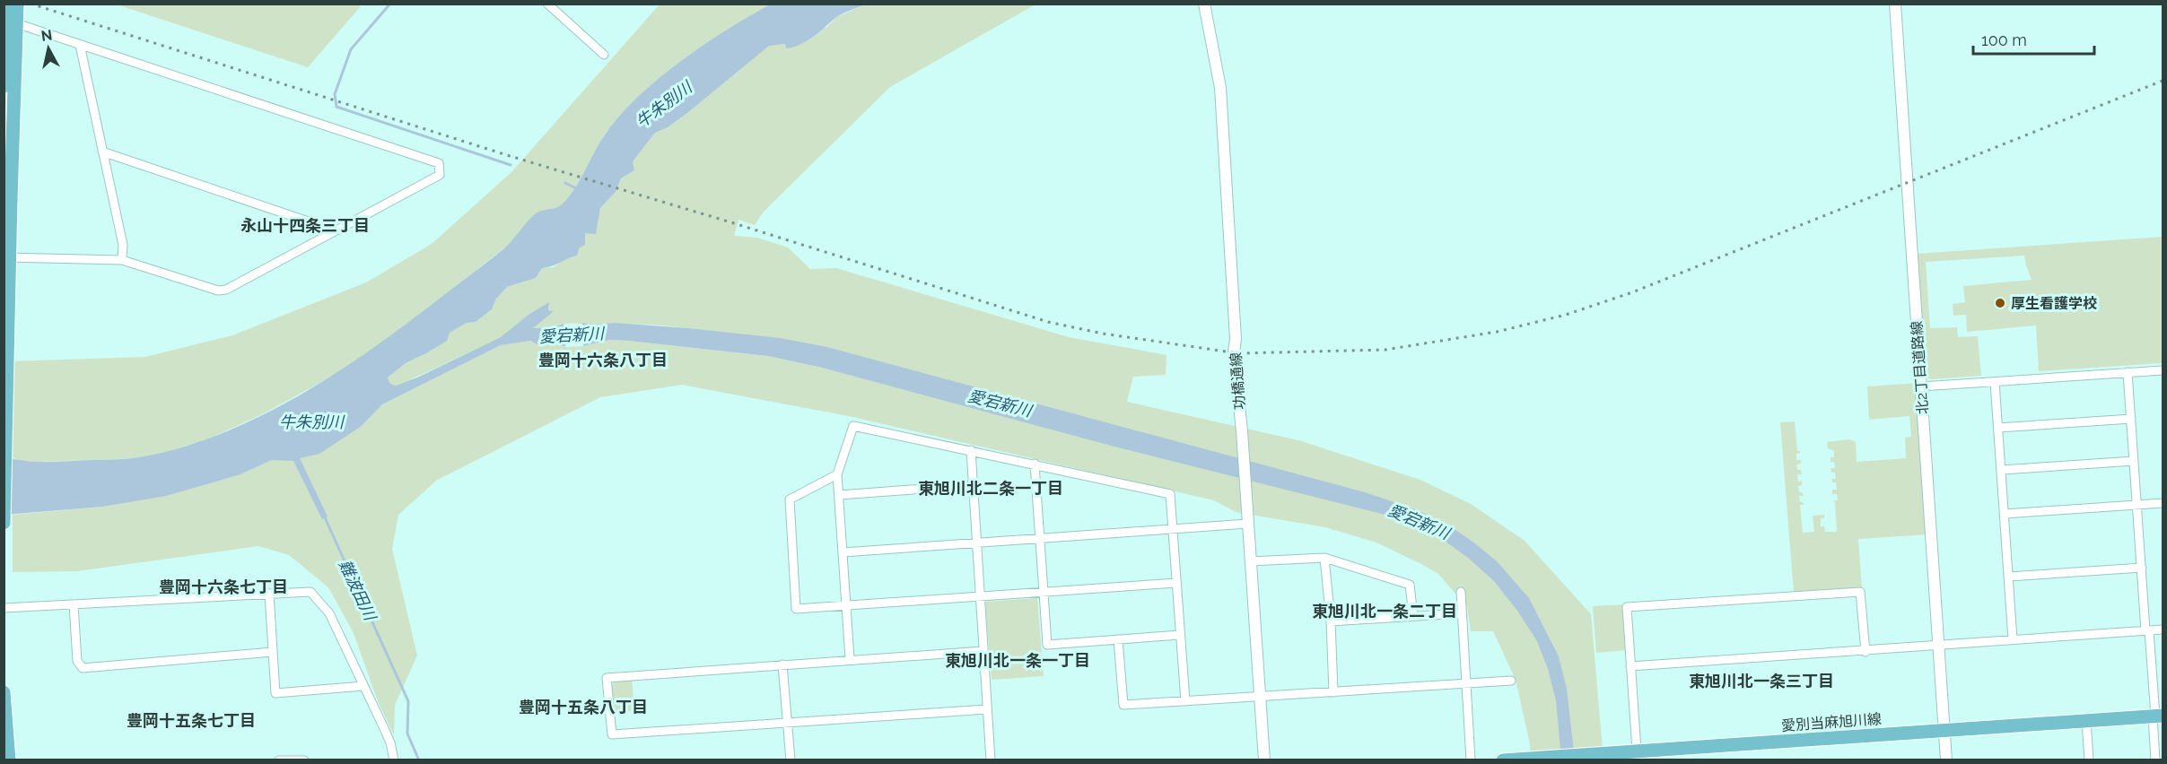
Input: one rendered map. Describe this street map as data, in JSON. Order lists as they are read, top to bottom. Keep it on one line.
{"streets":{"main road":["愛別当麻旭川線"],"street":["北2丁目道路線","功橋通線"]},"crossings":[["北2丁目道路線","愛別当麻旭川線"]],"districts":["永山十四条三丁目","豊岡十六条八丁目","東旭川北二条一丁目","豊岡十六条七丁目","東旭川北一条二丁目","東旭川北一条一丁目","東旭川北一条三丁目","豊岡十五条八丁目","豊岡十五条七丁目"],"water":["牛朱別川","愛宕新川","難波田川"],"places":["厚生看護学校"],"scale_bar":"100 m","north":"top"}
